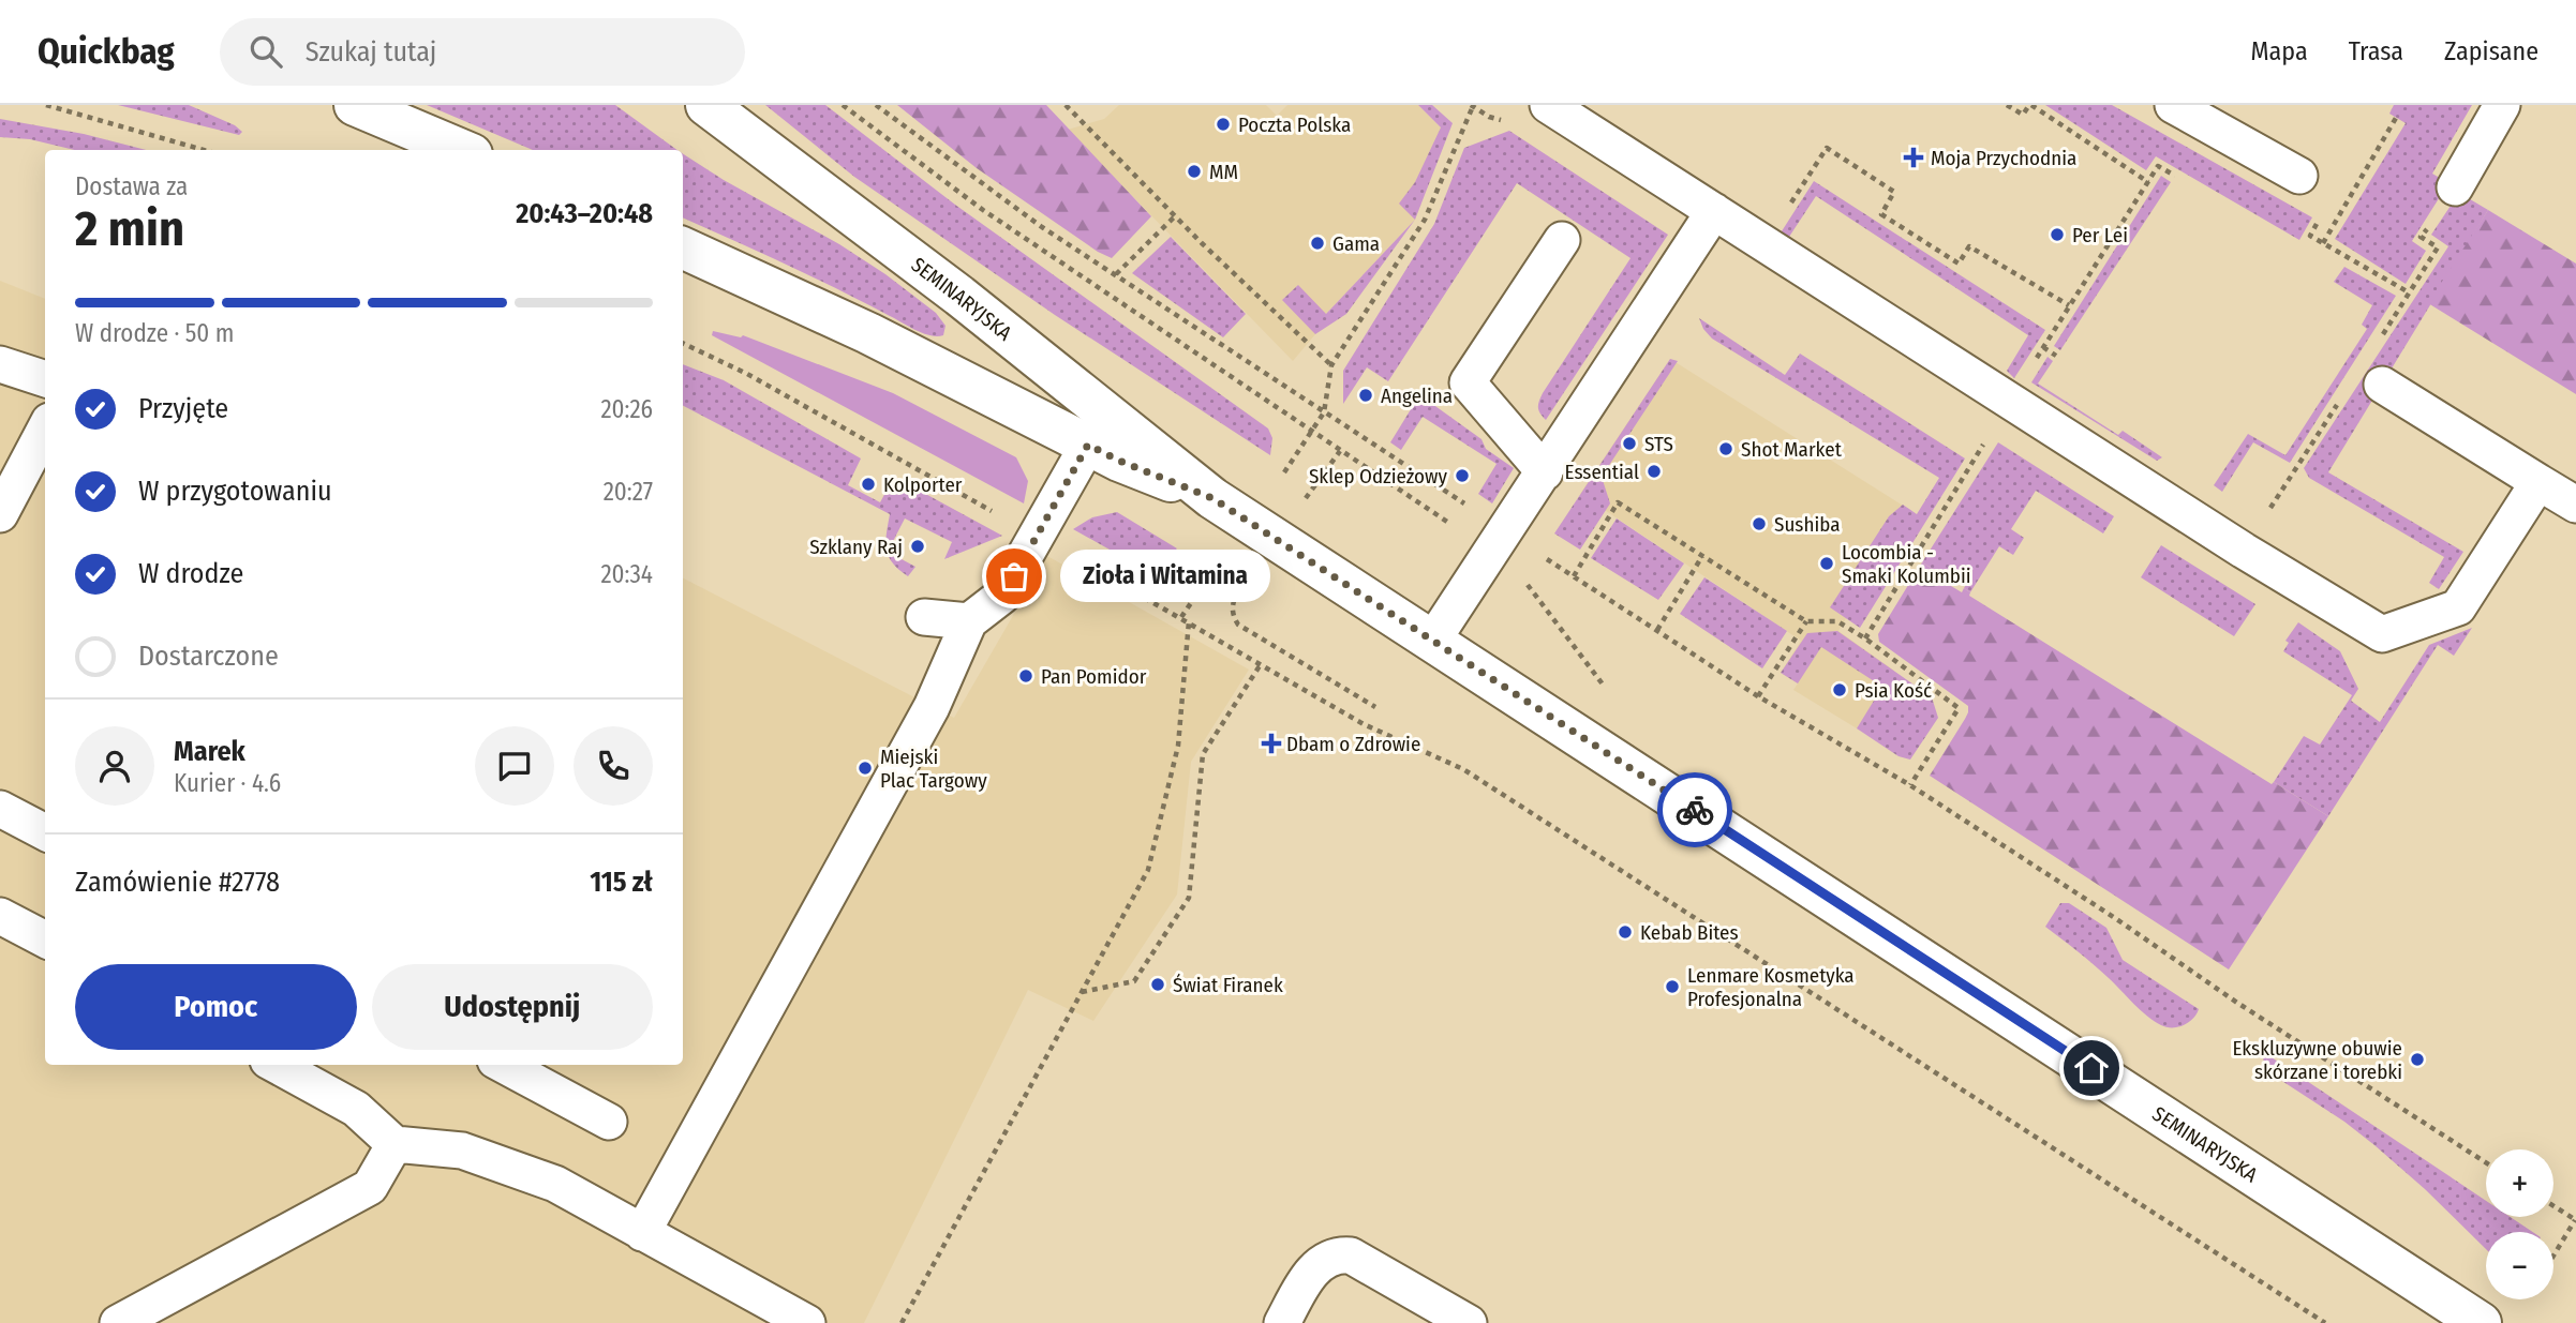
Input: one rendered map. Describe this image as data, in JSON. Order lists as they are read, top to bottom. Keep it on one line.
{"streets":{"street":["SEMINARYJSKA"]},"places":{"other":["Poczta Polska","MM","Per Lei","Gama","Angelina","STS","Shot Market","Essential","Sklep Odzieżowy","Kolporter","Sushiba","Szklany Raj","Locombia - Smaki Kolumbii","Zioła i Witamina","Pan Pomidor","Psia Kość","Miejski Plac Targowy","Kebab Bites","Świat Firanek","Lenmare Kosmetyka Profesjonalna","Ekskluzywne obuwie skórzane i torebki"],"health":["Moja Przychodnia","Dbam o Zdrowie"]},"page":{"header":"Quickbag","search":"Szukaj tutaj","nav":["Mapa","Trasa","Zapisane"],"heading":["2 min","Dostawa za","20:43–20:48"],"panel":["Marek","Kurier · 4.6","Zamówienie #2778","115 zł"],"bar":"W drodze · 50 m","list":[["Przyjęte","20:26"],["W przygotowaniu","20:27"],["W drodze","20:34"],"Dostarczone"],"bubble":"Zioła i Witamina","buttons":["Pomoc","Udostępnij"],"map_buttons":["+","−"]}}
